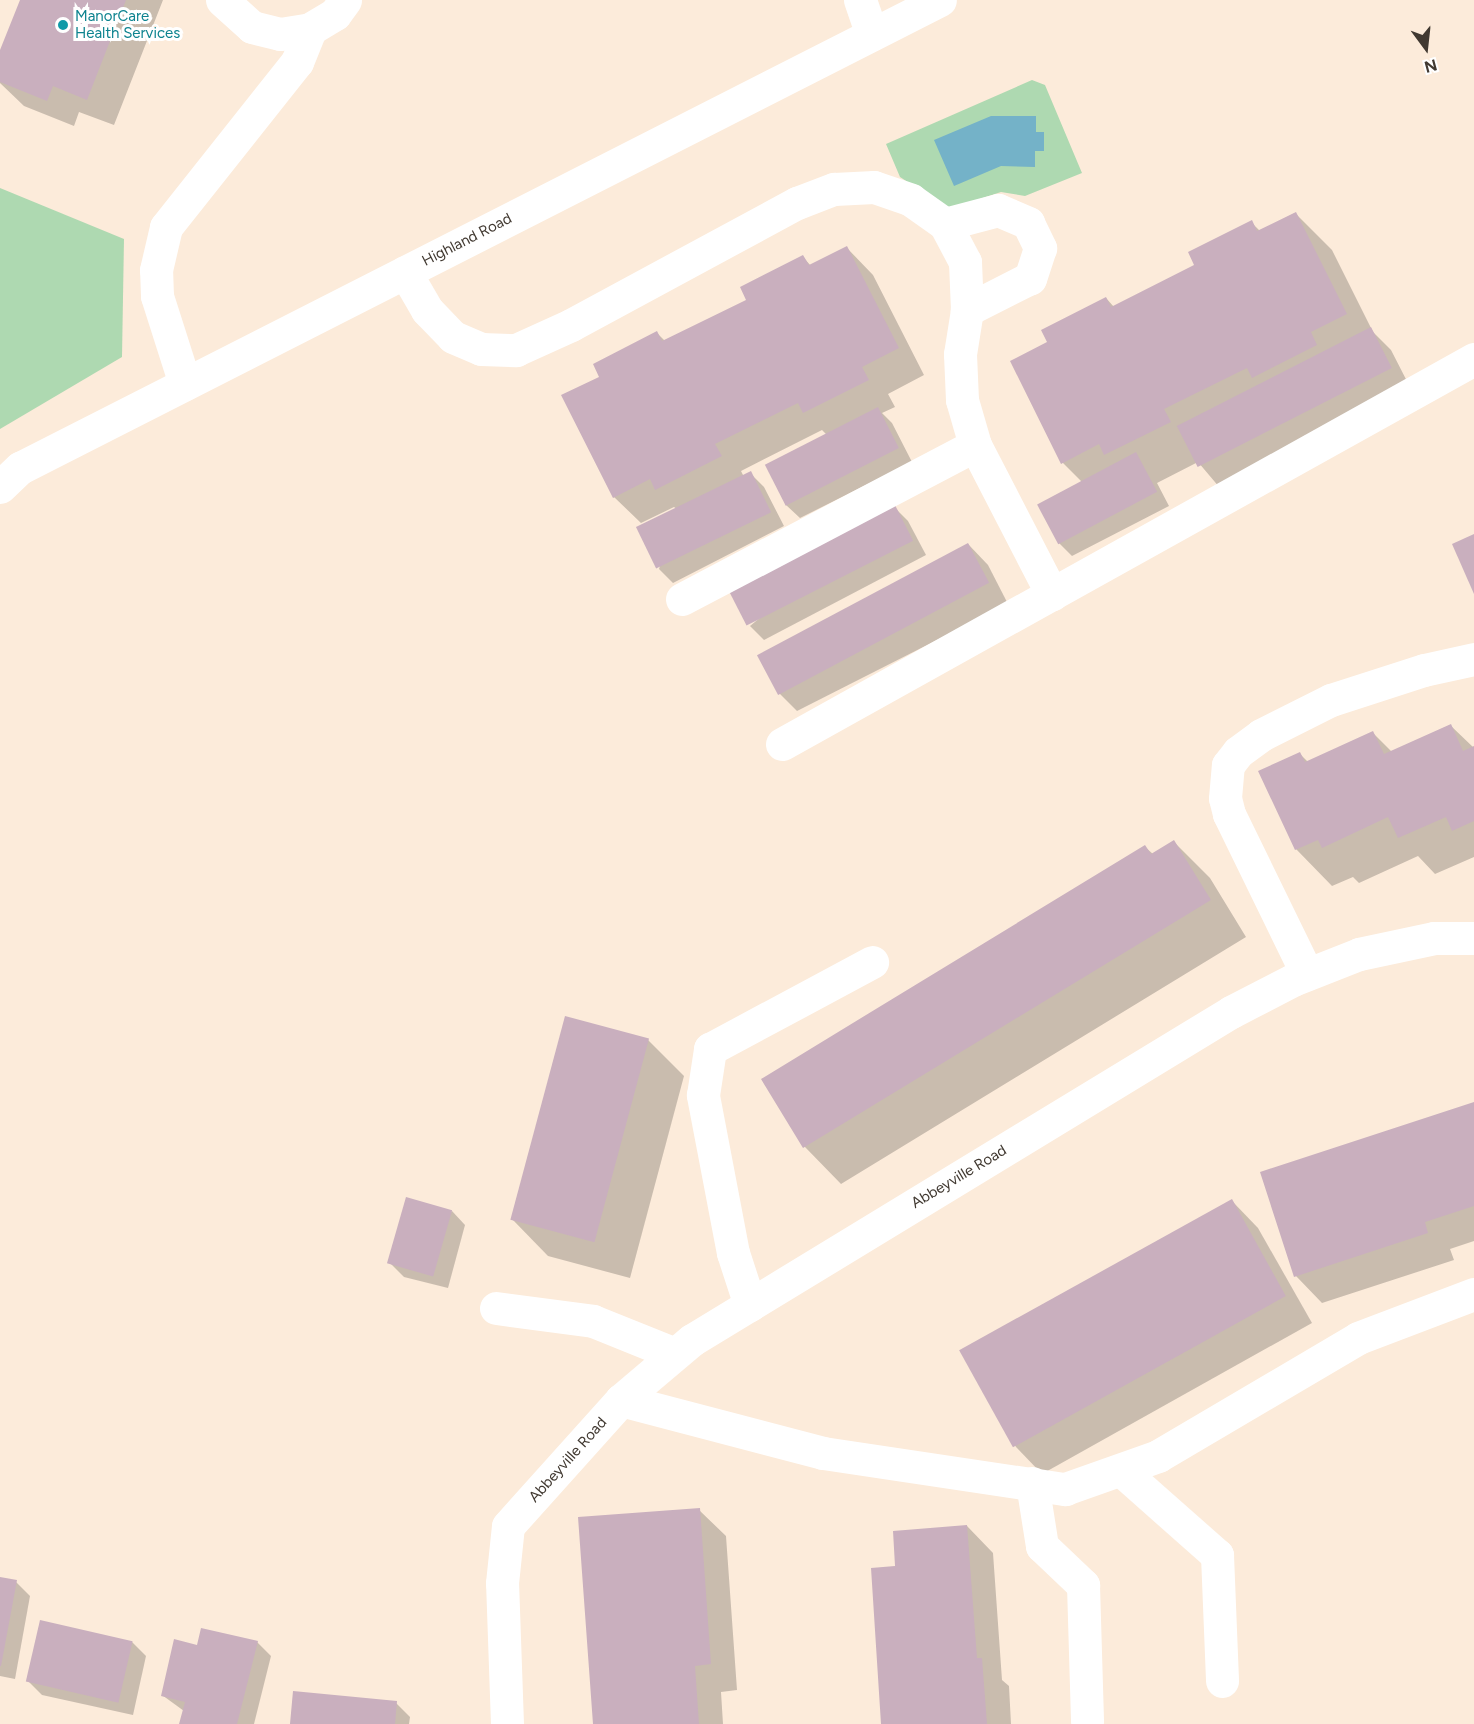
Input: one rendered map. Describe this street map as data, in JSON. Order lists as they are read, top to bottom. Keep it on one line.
{"streets":{"street":["Highland Road","Abbeyville Road"]},"places":["ManorCare Health Services"],"north":"bottom"}
